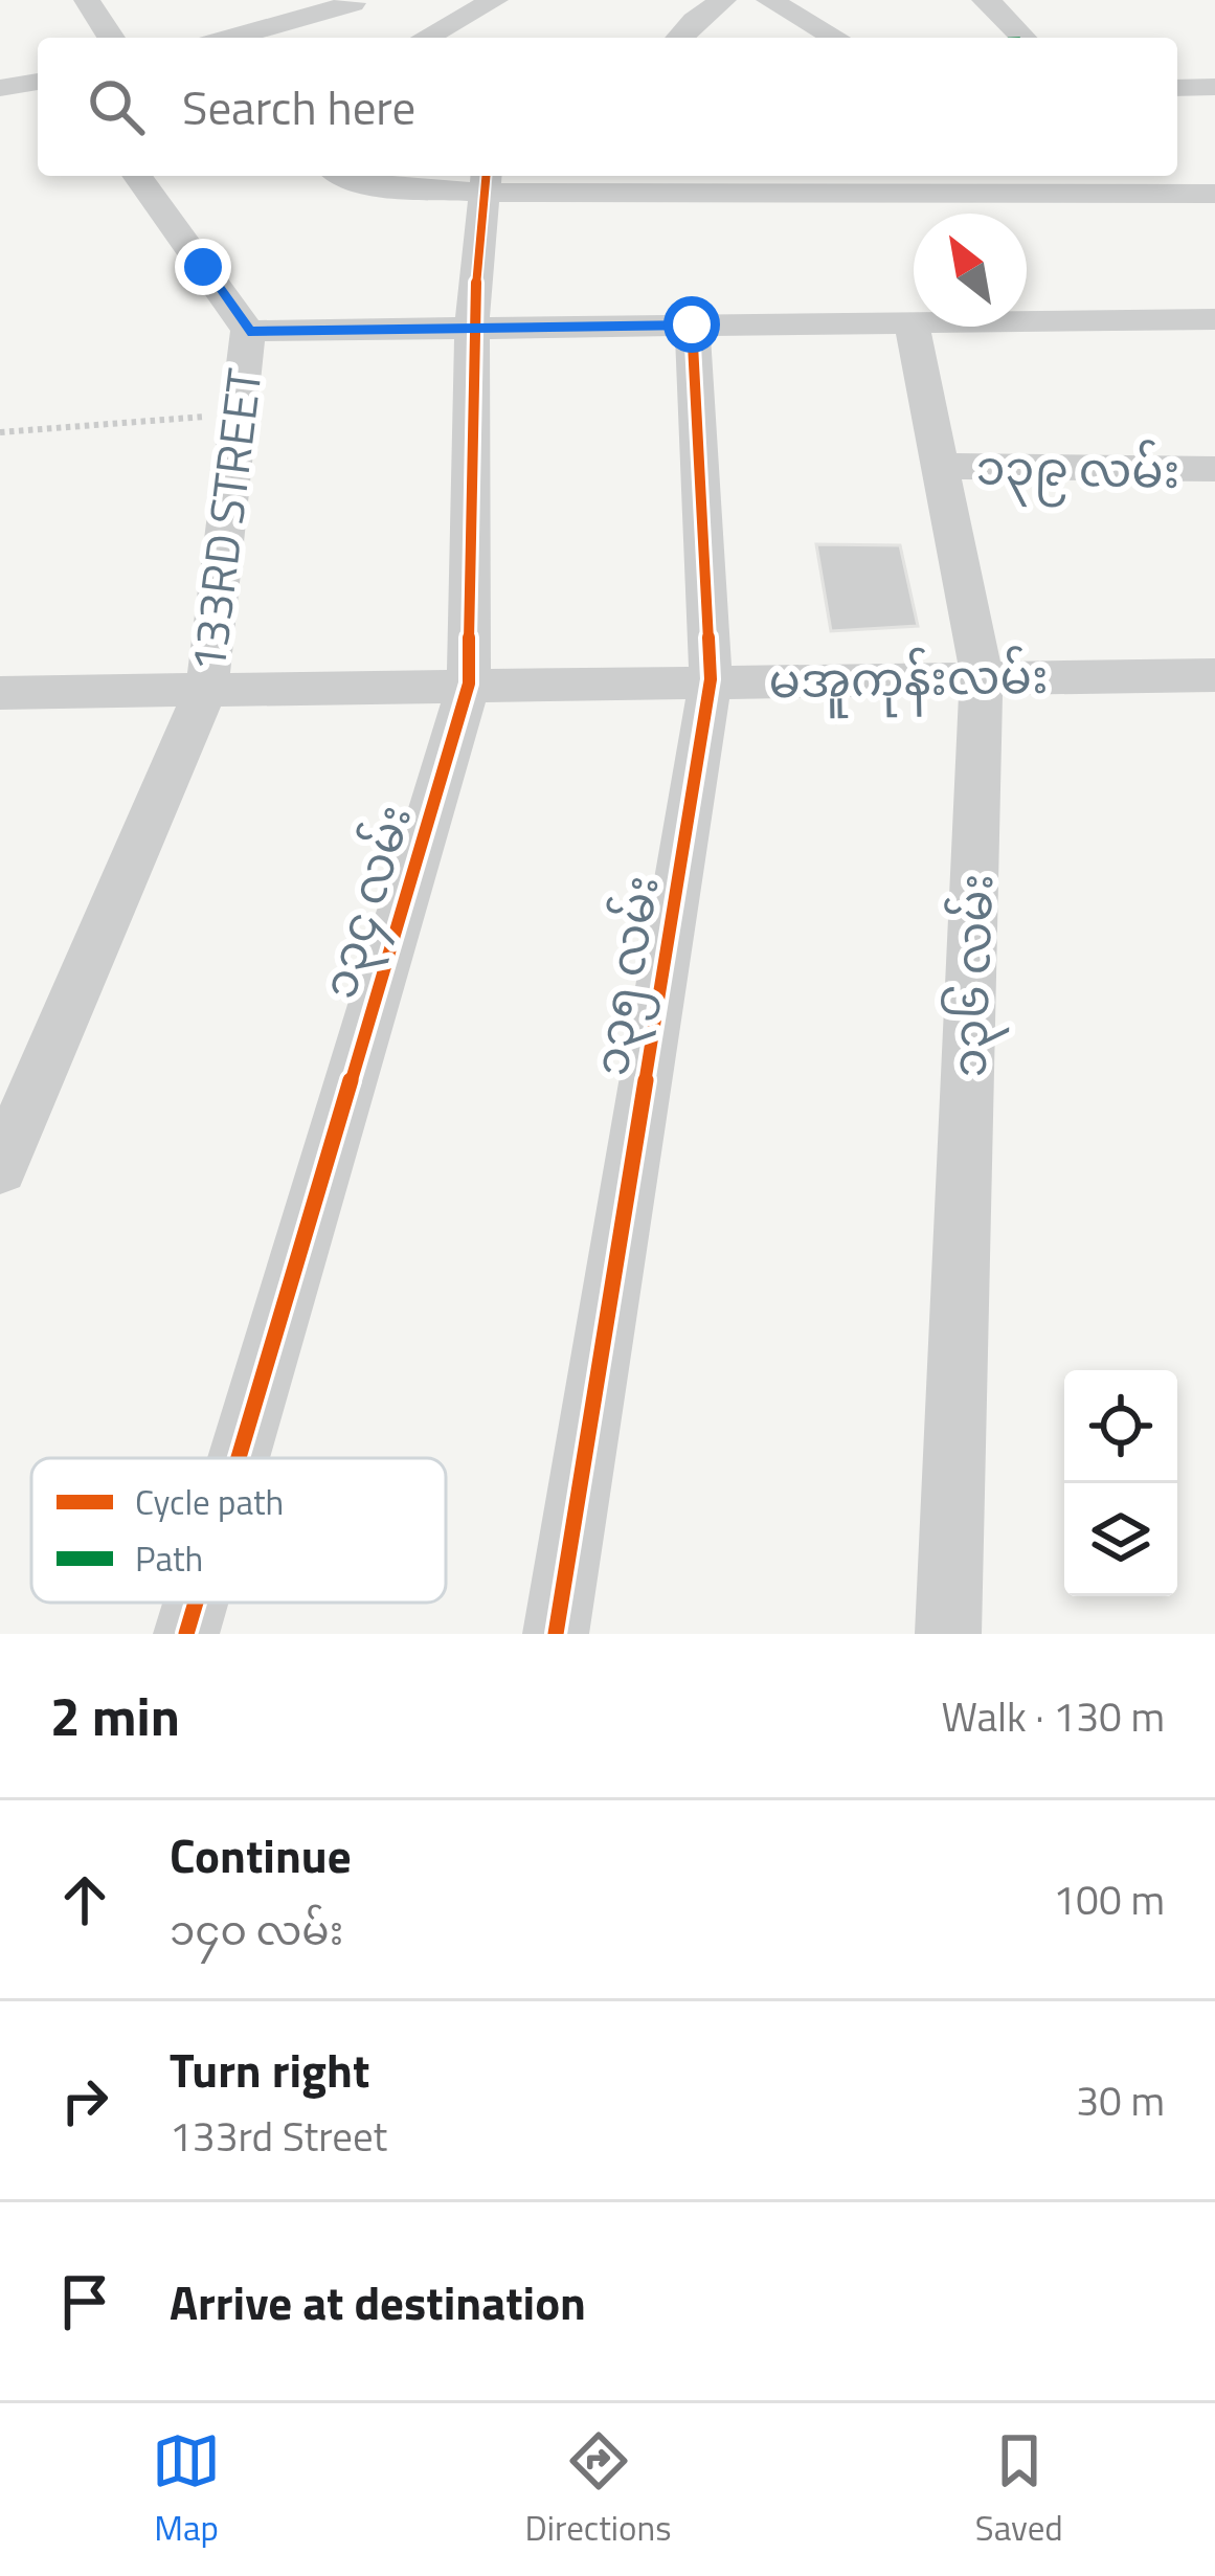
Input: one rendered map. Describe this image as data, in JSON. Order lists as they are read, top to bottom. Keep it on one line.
{"streets":{"street":["၁၃၉ လမ်း","133RD STREET","မအူကုန်းလမ်း","၁၃၄ လမ်း","၁၃၅ လမ်း","၁၃၆ လမ်း"]},"crossings":[["၁၃၉ လမ်း","၁၃၆ လမ်း"],["133RD STREET","မအူကုန်းလမ်း"],["မအူကုန်းလမ်း","၁၃၄ လမ်း"],["မအူကုန်းလမ်း","၁၃၅ လမ်း"],["မအူကုန်းလမ်း","၁၃၆ လမ်း"]],"legend":["Cycle path","Path"],"north":"top left","page":{"search":"Search here","heading":["2 min","Walk · 130 m"],"list":[["Continue","၁၄၀ လမ်း","100 m"],["Turn right","133rd Street","30 m"],"Arrive at destination"],"nav":["Map","Directions","Saved"]}}
